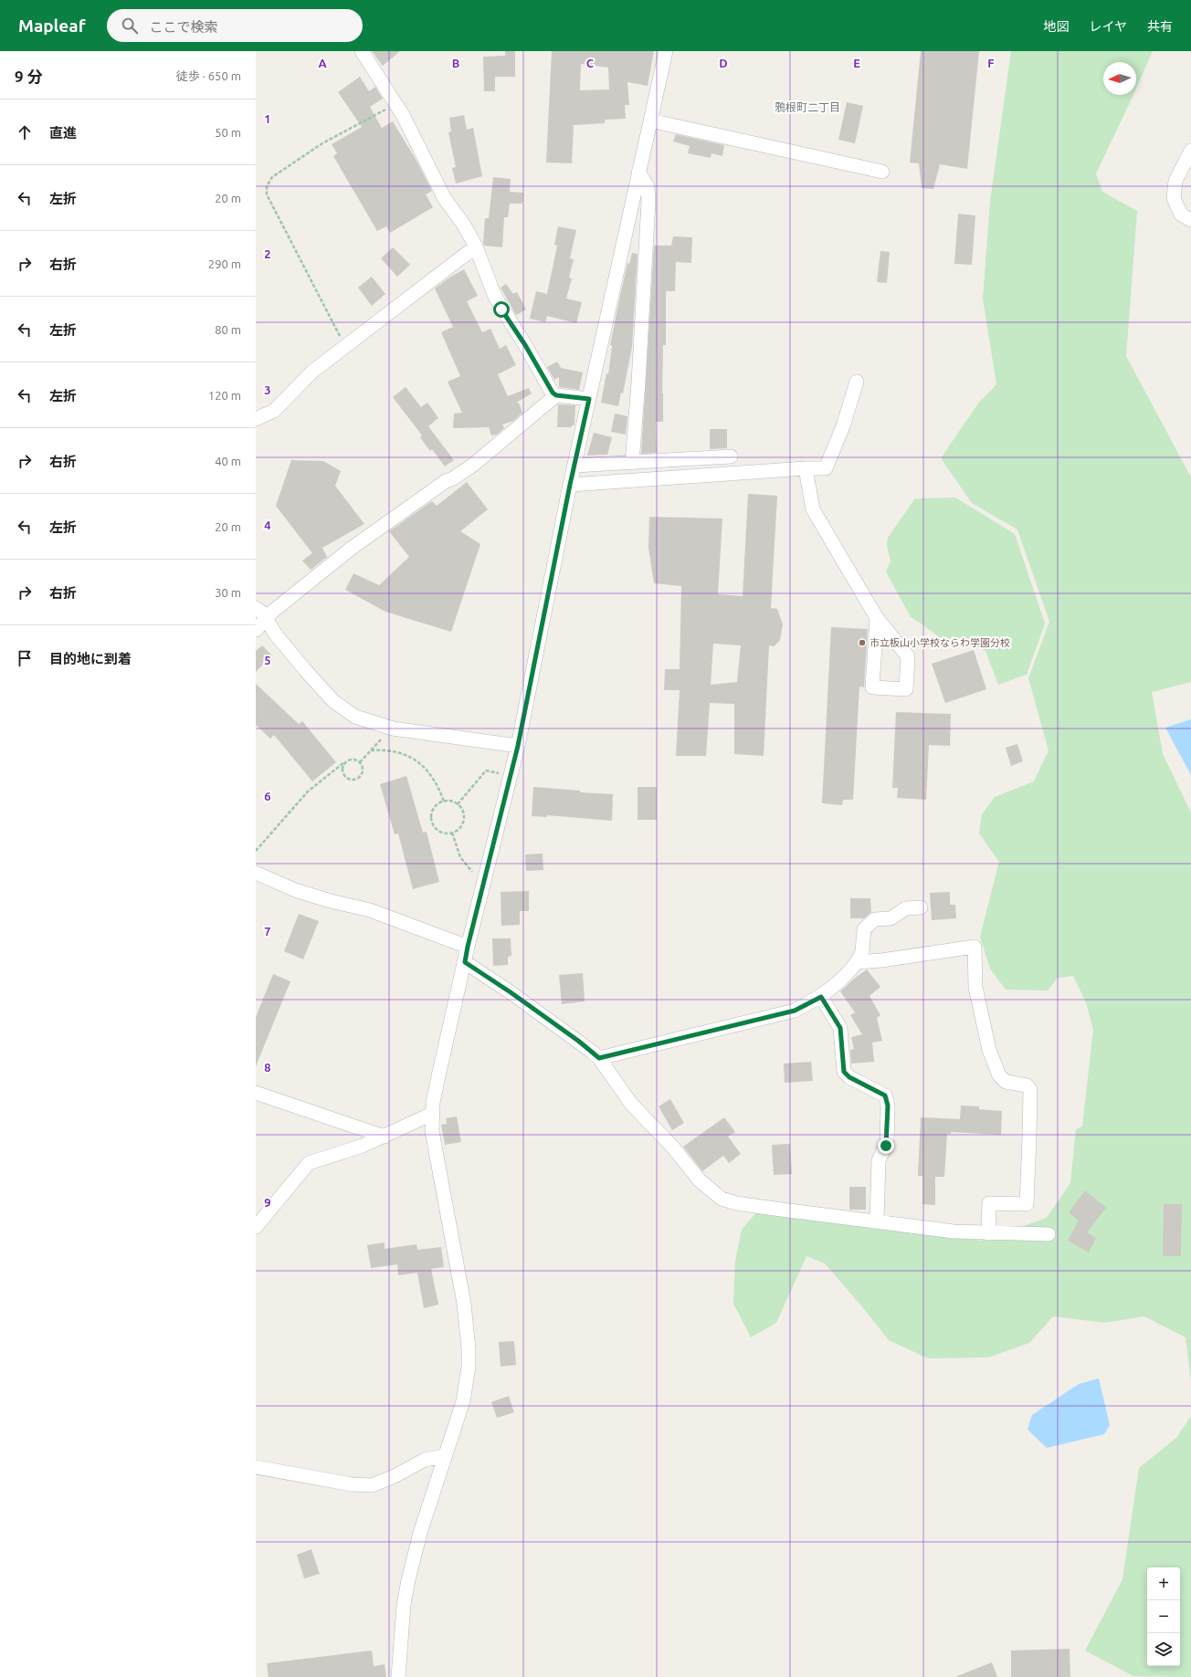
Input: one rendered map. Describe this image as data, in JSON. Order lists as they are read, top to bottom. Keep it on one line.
{"districts":["鴉根町二丁目"],"places":["市立板山小学校ならわ学園分校"],"north":"left","page":{"header":"Mapleaf","search":"ここで検索","nav":["地図","レイヤ","共有"],"heading":["9 分","徒歩 · 650 m"],"list":[["直進","50 m"],["左折","20 m"],["右折","290 m"],["左折","80 m"],["左折","120 m"],["右折","40 m"],["左折","20 m"],["右折","30 m"],"目的地に到着"],"map_buttons":["+","−"]},"grid":{"columns":["A","B","C","D","E","F"],"rows":["1","2","3","4","5","6","7","8","9"]}}
